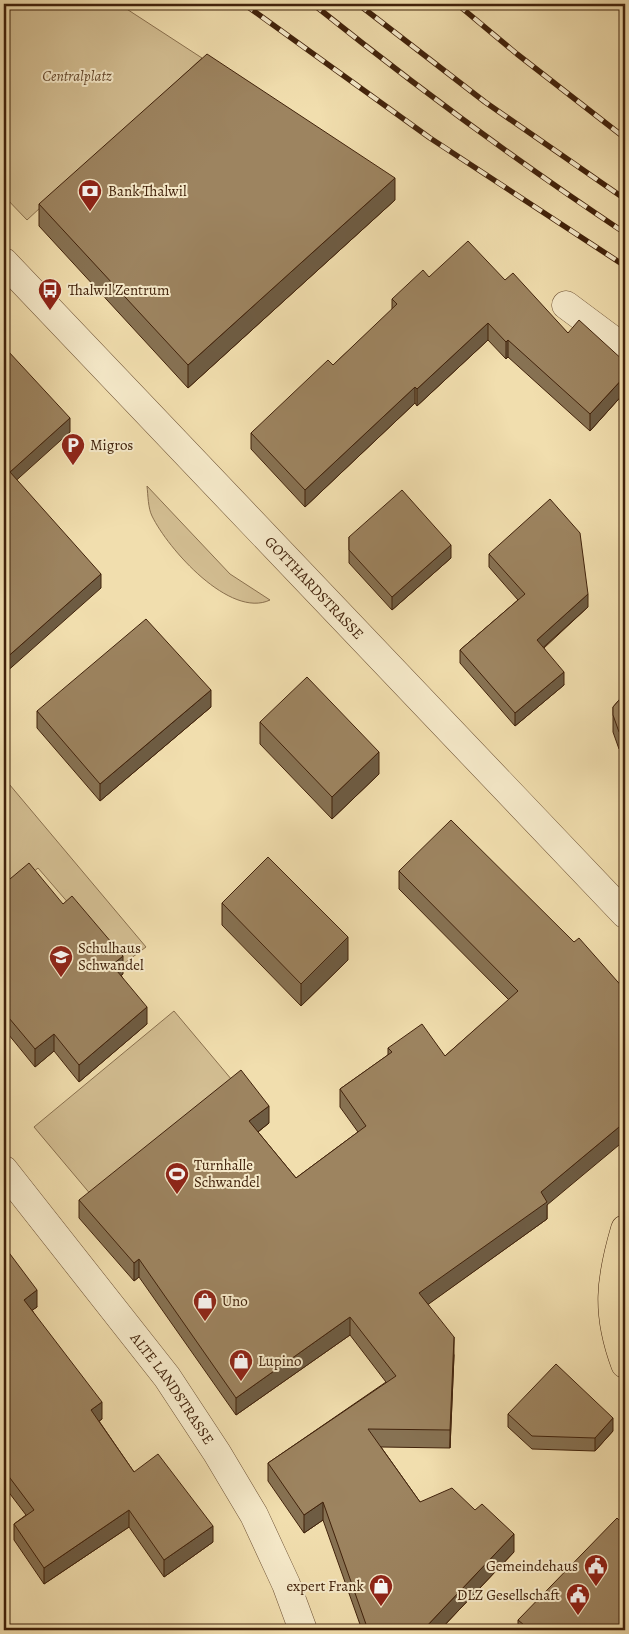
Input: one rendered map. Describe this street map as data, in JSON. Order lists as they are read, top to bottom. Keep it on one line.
{"streets":{"street":["GOTTHARDSTRASSE","ALTE LANDSTRASSE"]},"parks":["Centralplatz"],"places":{"bank":["Bank Thalwil"],"bus stop":["Thalwil Zentrum"],"parking":["Migros"],"school or university":["Schulhaus Schwandel"],"sports":["Turnhalle Schwandel"],"shop":["Uno","Lupino","expert Frank"],"public building":["Gemeindehaus","DLZ Gesellschaft"]}}
